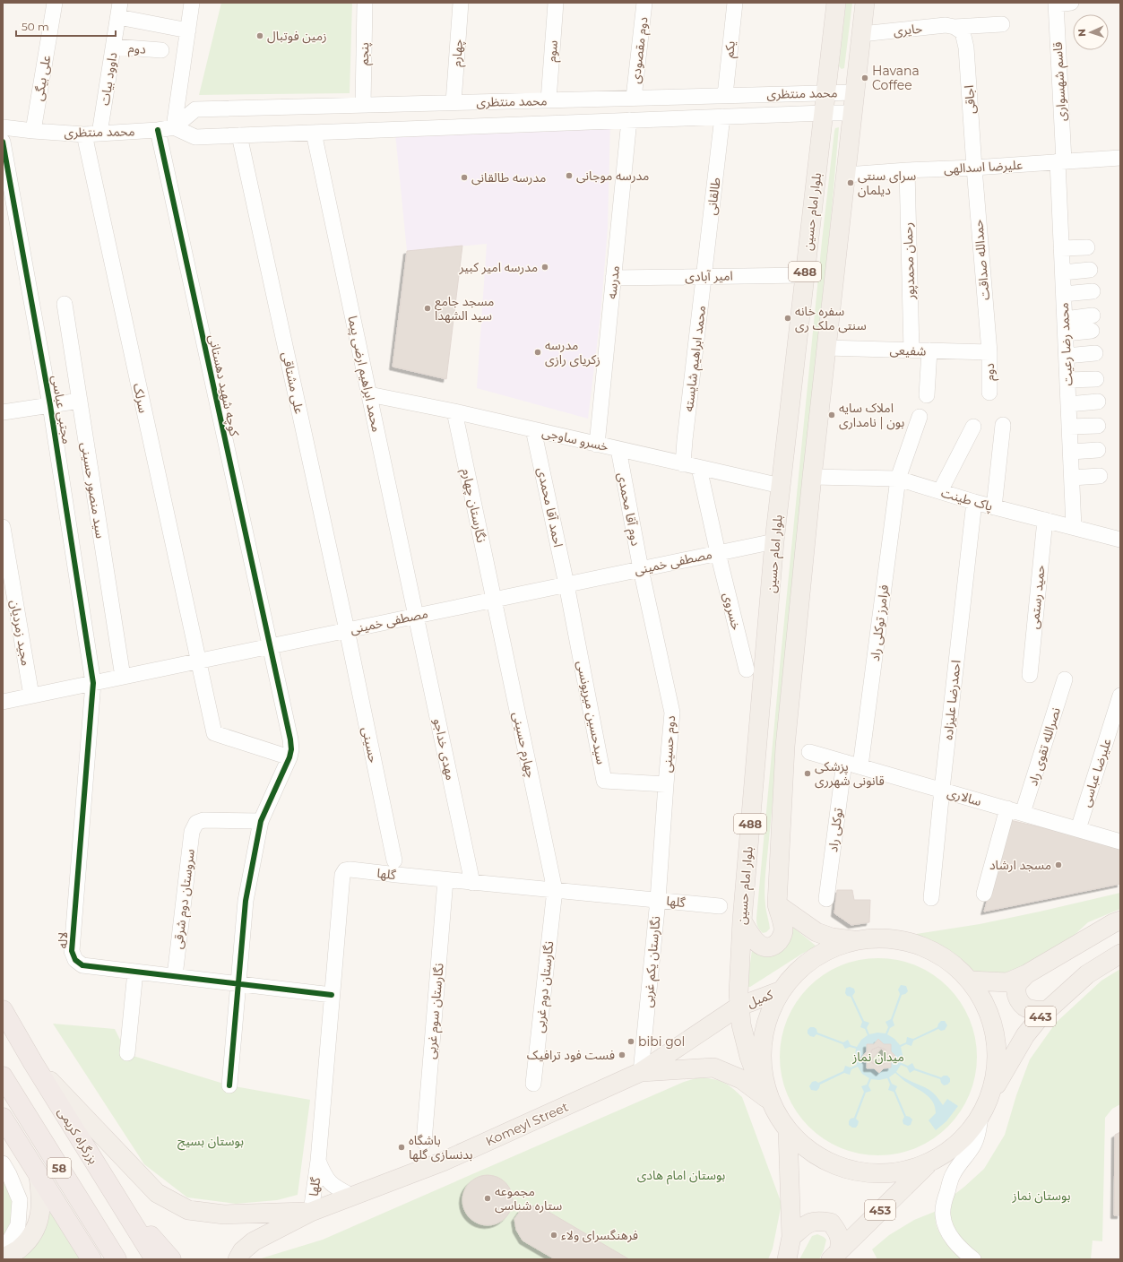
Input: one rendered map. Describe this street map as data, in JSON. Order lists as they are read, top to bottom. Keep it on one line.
{"streets":{"highway":["بزرگراه کریمی","58"],"main road":["بلوار امام حسین","488","کمیل","443","Komeyl Street","453"],"street":["حایری","دوم","یکم","دوم مقصودی","سوم","چهارم","پنجم","علی بیگی","داوود بیات","قاسم شهسواری","محمد منتظری","اجاقی","علیرضا اسدالهی","طالقانی","حمدالله صداقت","رحمان محمدپور","امیر آبادی","مدرسه","محمد رضا رعیت","شفیعی","محمد ابراهیم شایسته","محمد ابراهیم ارضی پیما","علی مشتاقی","کوچه شهید دهستانی","سرلک","مجتبی عباسی","خسرو ساوجی","سید منصور حسینی","پاک طینت","نگارستان چهارم","احمد آقا محمدی","دوم آقا محمدی","مصطفی خمینی","حمید رستمی","خسروی","فرامرز توکلی راد","مجید زمردیان","احمدرضا علیزاده","سیدحسین میریونسی","دوم حسینی","حسینی","چهارم حسینی","نصرالله تقوی راد","مهدی خداجو","علیرضا عباسی","سالاری","توکلی راد","گلها","سروستان دوم شرقی","لاله","نگارستان یکم غربی","نگارستان دوم غربی","نگارستان سوم غربی"]},"crossings":[["حایری","اجاقی"],["حایری","488"],["دوم","داوود بیات"],["دوم","حمدالله صداقت"],["دوم","شفیعی"],["یکم","محمد منتظری"],["دوم مقصودی","محمد منتظری"],["سوم","محمد منتظری"],["چهارم","محمد منتظری"],["پنجم","محمد منتظری"],["علی بیگی","محمد منتظری"],["داوود بیات","محمد منتظری"],["قاسم شهسواری","علیرضا اسدالهی"],["قاسم شهسواری","محمد رضا رعیت"],["محمد منتظری","طالقانی"],["محمد منتظری","بلوار امام حسین"],["محمد منتظری","488"],["محمد منتظری","مدرسه"],["محمد منتظری","محمد ابراهیم ارضی پیما"],["محمد منتظری","علی مشتاقی"],["محمد منتظری","کوچه شهید دهستانی"],["محمد منتظری","سرلک"],["اجاقی","علیرضا اسدالهی"],["اجاقی","حمدالله صداقت"],["علیرضا اسدالهی","حمدالله صداقت"],["علیرضا اسدالهی","رحمان محمدپور"],["علیرضا اسدالهی","488"],["علیرضا اسدالهی","محمد رضا رعیت"],["طالقانی","امیر آبادی"],["طالقانی","محمد ابراهیم شایسته"],["بلوار امام حسین","امیر آبادی"],["بلوار امام حسین","خسرو ساوجی"],["بلوار امام حسین","مصطفی خمینی"],["بلوار امام حسین","کمیل"],["بلوار امام حسین","Komeyl Street"],["حمدالله صداقت","شفیعی"],["رحمان محمدپور","شفیعی"],["488","شفیعی"],["488","پاک طینت"],["امیر آبادی","مدرسه"],["امیر آبادی","محمد ابراهیم شایسته"],["مدرسه","خسرو ساوجی"],["محمد رضا رعیت","پاک طینت"],["محمد ابراهیم شایسته","خسرو ساوجی"],["محمد ابراهیم ارضی پیما","خسرو ساوجی"],["محمد ابراهیم ارضی پیما","مصطفی خمینی"],["محمد ابراهیم ارضی پیما","مهدی خداجو"],["علی مشتاقی","مصطفی خمینی"],["علی مشتاقی","حسینی"],["کوچه شهید دهستانی","سرلک"],["کوچه شهید دهستانی","مصطفی خمینی"],["کوچه شهید دهستانی","سروستان دوم شرقی"],["کوچه شهید دهستانی","لاله"],["سرلک","مصطفی خمینی"],["مجتبی عباسی","مصطفی خمینی"],["مجتبی عباسی","لاله"],["خسرو ساوجی","نگارستان چهارم"],["خسرو ساوجی","احمد آقا محمدی"],["خسرو ساوجی","دوم آقا محمدی"],["خسرو ساوجی","خسروی"],["سید منصور حسینی","مصطفی خمینی"],["پاک طینت","حمید رستمی"],["پاک طینت","فرامرز توکلی راد"],["پاک طینت","احمدرضا علیزاده"],["نگارستان چهارم","مصطفی خمینی"],["نگارستان چهارم","چهارم حسینی"],["احمد آقا محمدی","مصطفی خمینی"],["احمد آقا محمدی","سیدحسین میریونسی"],["دوم آقا محمدی","مصطفی خمینی"],["دوم آقا محمدی","دوم حسینی"],["مصطفی خمینی","خسروی"],["مصطفی خمینی","مجید زمردیان"],["مصطفی خمینی","سیدحسین میریونسی"],["مصطفی خمینی","دوم حسینی"],["مصطفی خمینی","حسینی"],["مصطفی خمینی","چهارم حسینی"],["مصطفی خمینی","مهدی خداجو"],["مصطفی خمینی","لاله"],["فرامرز توکلی راد","سالاری"],["احمدرضا علیزاده","سالاری"],["سیدحسین میریونسی","دوم حسینی"],["دوم حسینی","گلها"],["دوم حسینی","نگارستان یکم غربی"],["چهارم حسینی","گلها"],["چهارم حسینی","نگارستان دوم غربی"],["نصرالله تقوی راد","سالاری"],["مهدی خداجو","گلها"],["علیرضا عباسی","سالاری"],["سالاری","توکلی راد"],["گلها","لاله"],["گلها","نگارستان یکم غربی"],["گلها","نگارستان دوم غربی"],["گلها","نگارستان سوم غربی"],["گلها","Komeyl Street"],["سروستان دوم شرقی","لاله"],["نگارستان یکم غربی","Komeyl Street"],["کمیل","Komeyl Street"]],"parks":["میدان نماز","بوستان بسیج","بوستان امام هادی","بوستان نماز"],"places":["زمین فوتبال","Havana Coffee","مدرسه موجانی","مدرسه طالقانی","سرای سنتی دیلمان","مدرسه امیر کبیر","مسجد جامع سید الشهدا","سفره خانه سنتی ملک ری","مدرسه زکریای رازی","املاک سایه بون | نامداری","پزشکی قانونی شهرری","مسجد ارشاد","bibi gol","فست فود ترافیک","باشگاه بدنسازی گلها","مجموعه ستاره شناسی","فرهنگسرای ولاء"],"scale_bar":"50 m","north":"left"}
